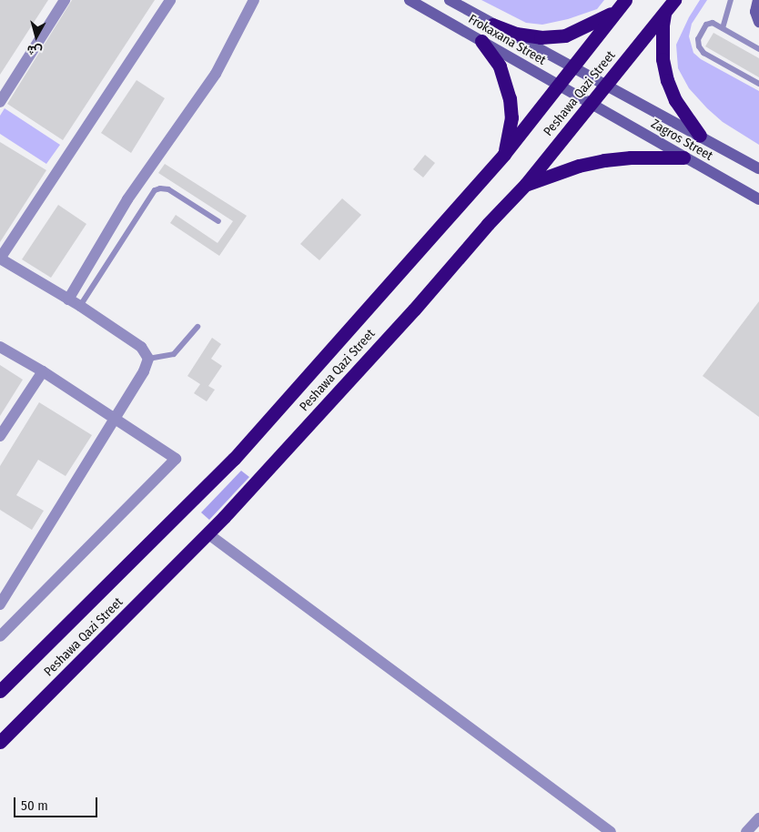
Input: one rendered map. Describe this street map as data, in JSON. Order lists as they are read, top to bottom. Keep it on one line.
{"streets":{"highway":["Peshawa Qazi Street"],"main road":["Frokaxana Street","Zagros Street"]},"crossings":[["Frokaxana Street","Peshawa Qazi Street"],["Frokaxana Street","Zagros Street"],["Peshawa Qazi Street","Zagros Street"]],"scale_bar":"50 m","north":"bottom"}
